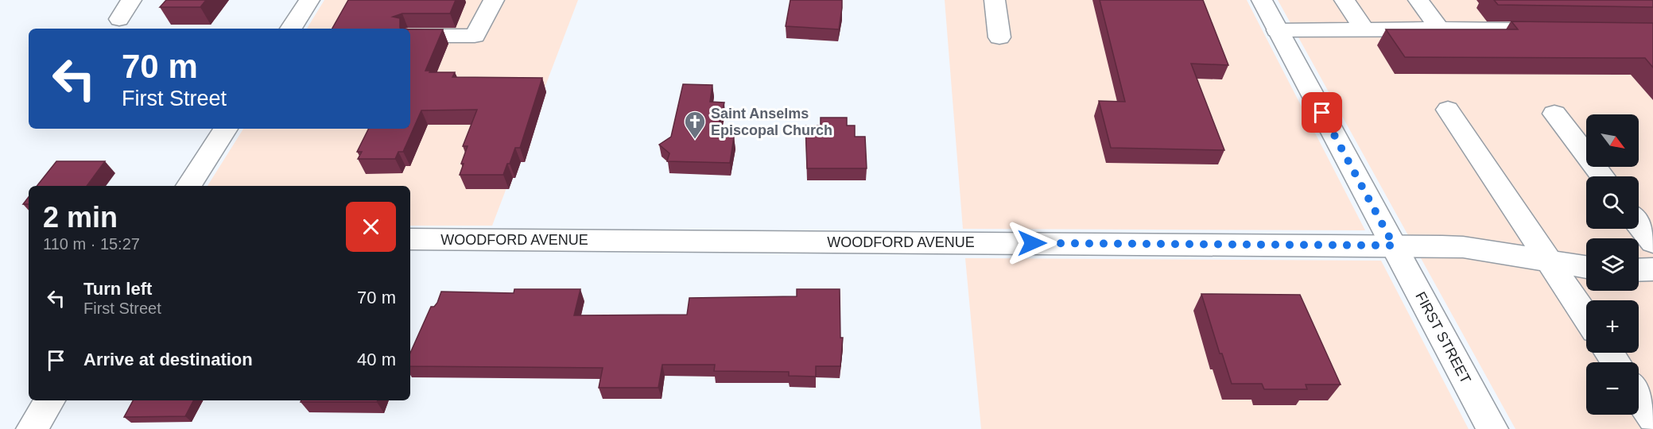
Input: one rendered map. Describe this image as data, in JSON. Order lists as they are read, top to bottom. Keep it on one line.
{"streets":{"street":["WOODFORD AVENUE","FIRST STREET"]},"crossings":[["WOODFORD AVENUE","FIRST STREET"]],"places":{"church":["Saint Anselms Episcopal Church"]},"north":"bottom right","page":{"turn":["70 m","First Street"],"map_buttons":["+","−"],"heading":["2 min","110 m · 15:27"],"list":[{"name":"Turn left","note":"First Street","value":"70 m"},{"name":"Arrive at destination","value":"40 m"}]}}
